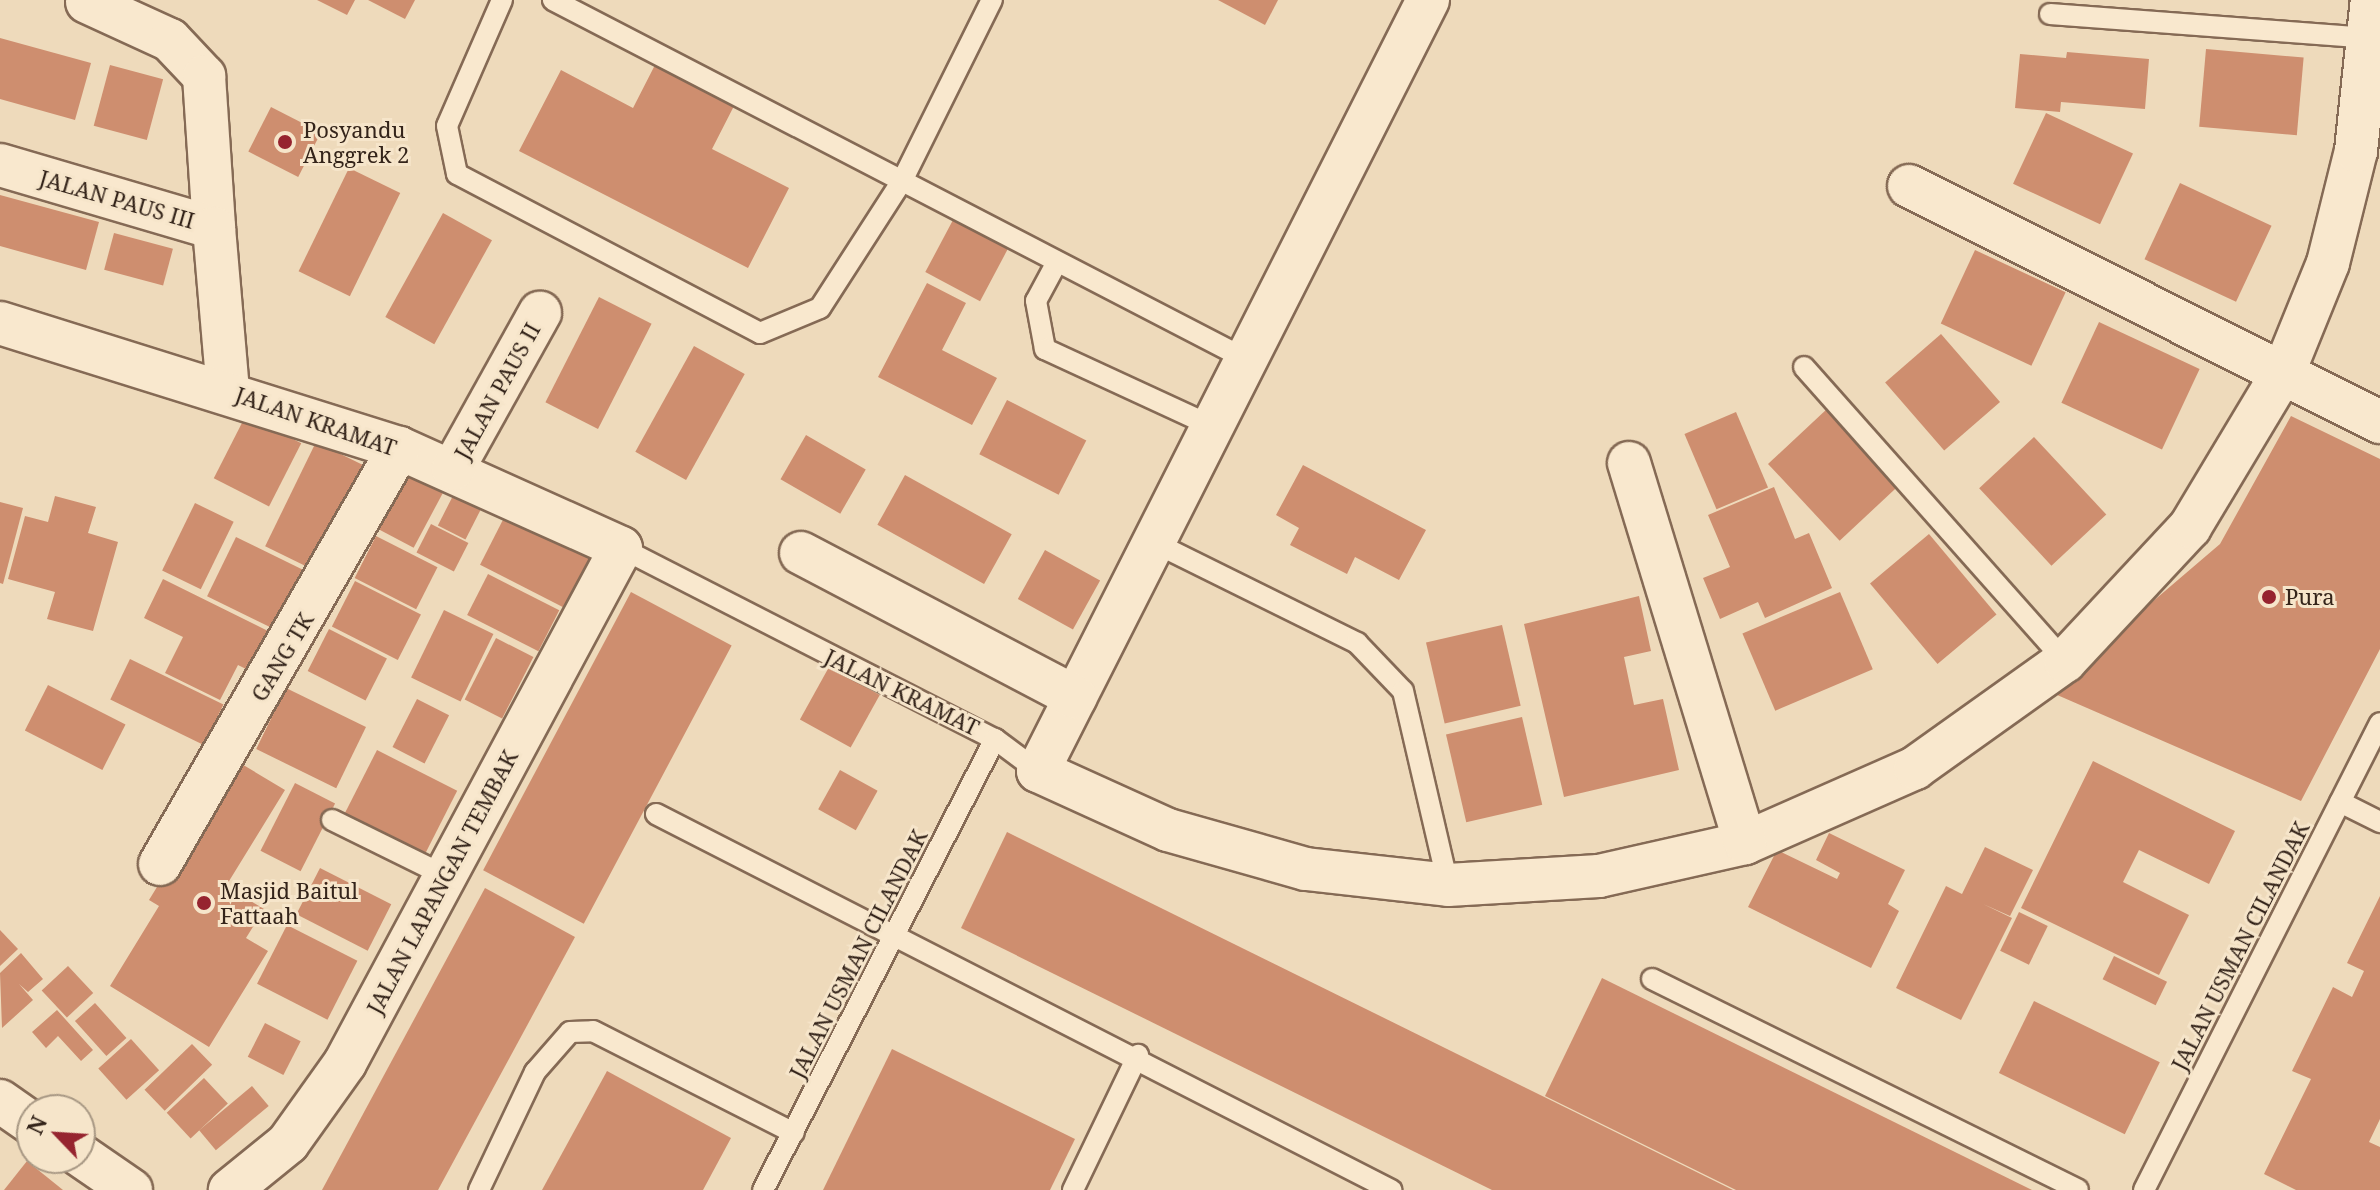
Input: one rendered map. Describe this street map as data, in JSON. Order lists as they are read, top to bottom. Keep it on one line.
{"streets":{"street":["JALAN PAUS III","JALAN PAUS II","JALAN KRAMAT","GANG TK","JALAN LAPANGAN TEMBAK"],"lane":["JALAN USMAN CILANDAK"]},"crossings":[["JALAN PAUS III","JALAN KRAMAT"],["JALAN PAUS II","JALAN KRAMAT"],["JALAN KRAMAT","GANG TK"],["JALAN KRAMAT","JALAN LAPANGAN TEMBAK"],["JALAN KRAMAT","JALAN USMAN CILANDAK"]],"places":["Posyandu Anggrek 2","Pura","Masjid Baitul Fattaah"],"north":"top left"}
